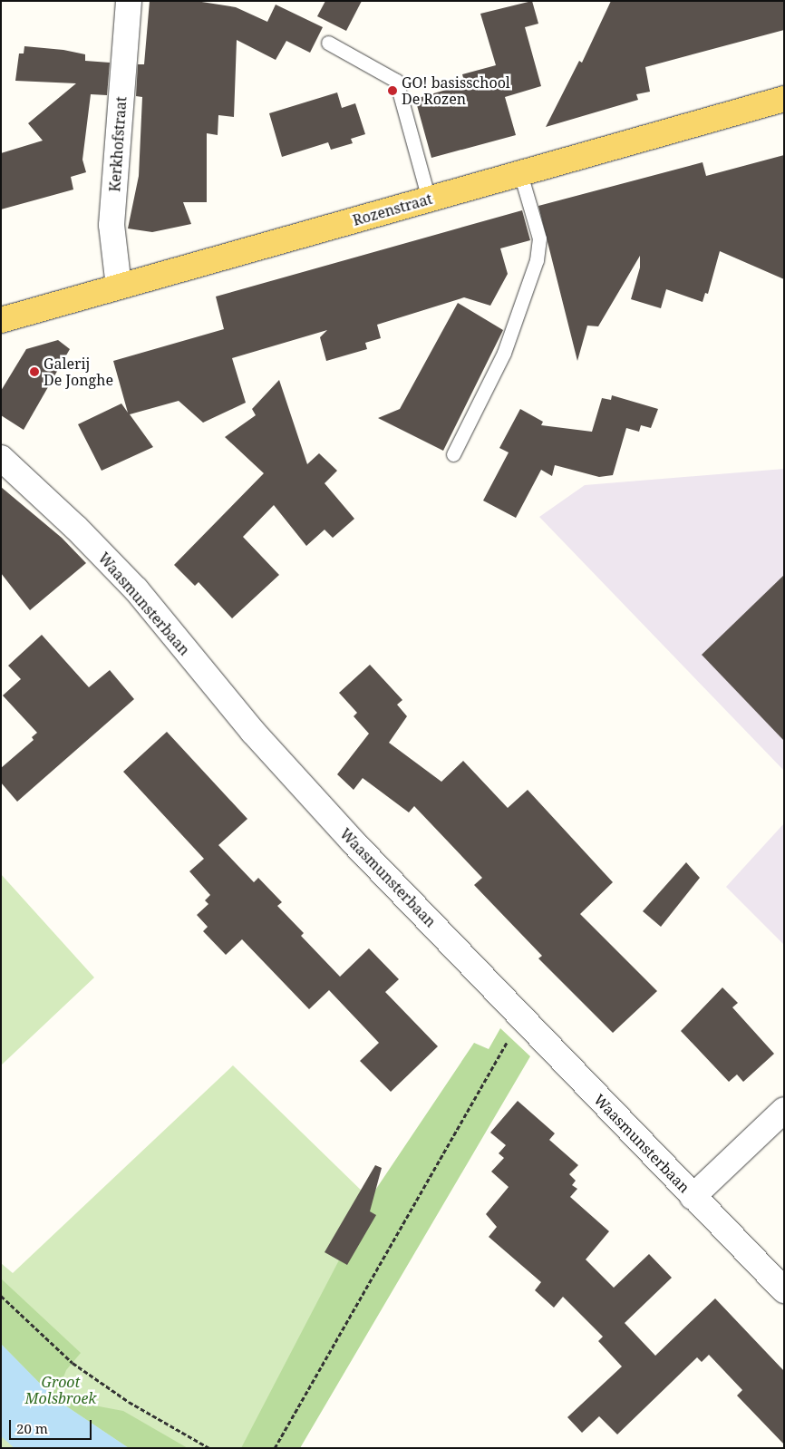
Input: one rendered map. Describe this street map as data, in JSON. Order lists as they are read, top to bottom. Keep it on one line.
{"streets":{"main road":["Rozenstraat"],"street":["Kerkhofstraat","Waasmunsterbaan"]},"crossings":[["Kerkhofstraat","Rozenstraat"]],"parks":["Groot Molsbroek"],"places":["GO! basisschool De Rozen","Galerij De Jonghe"],"scale_bar":"20 m"}
